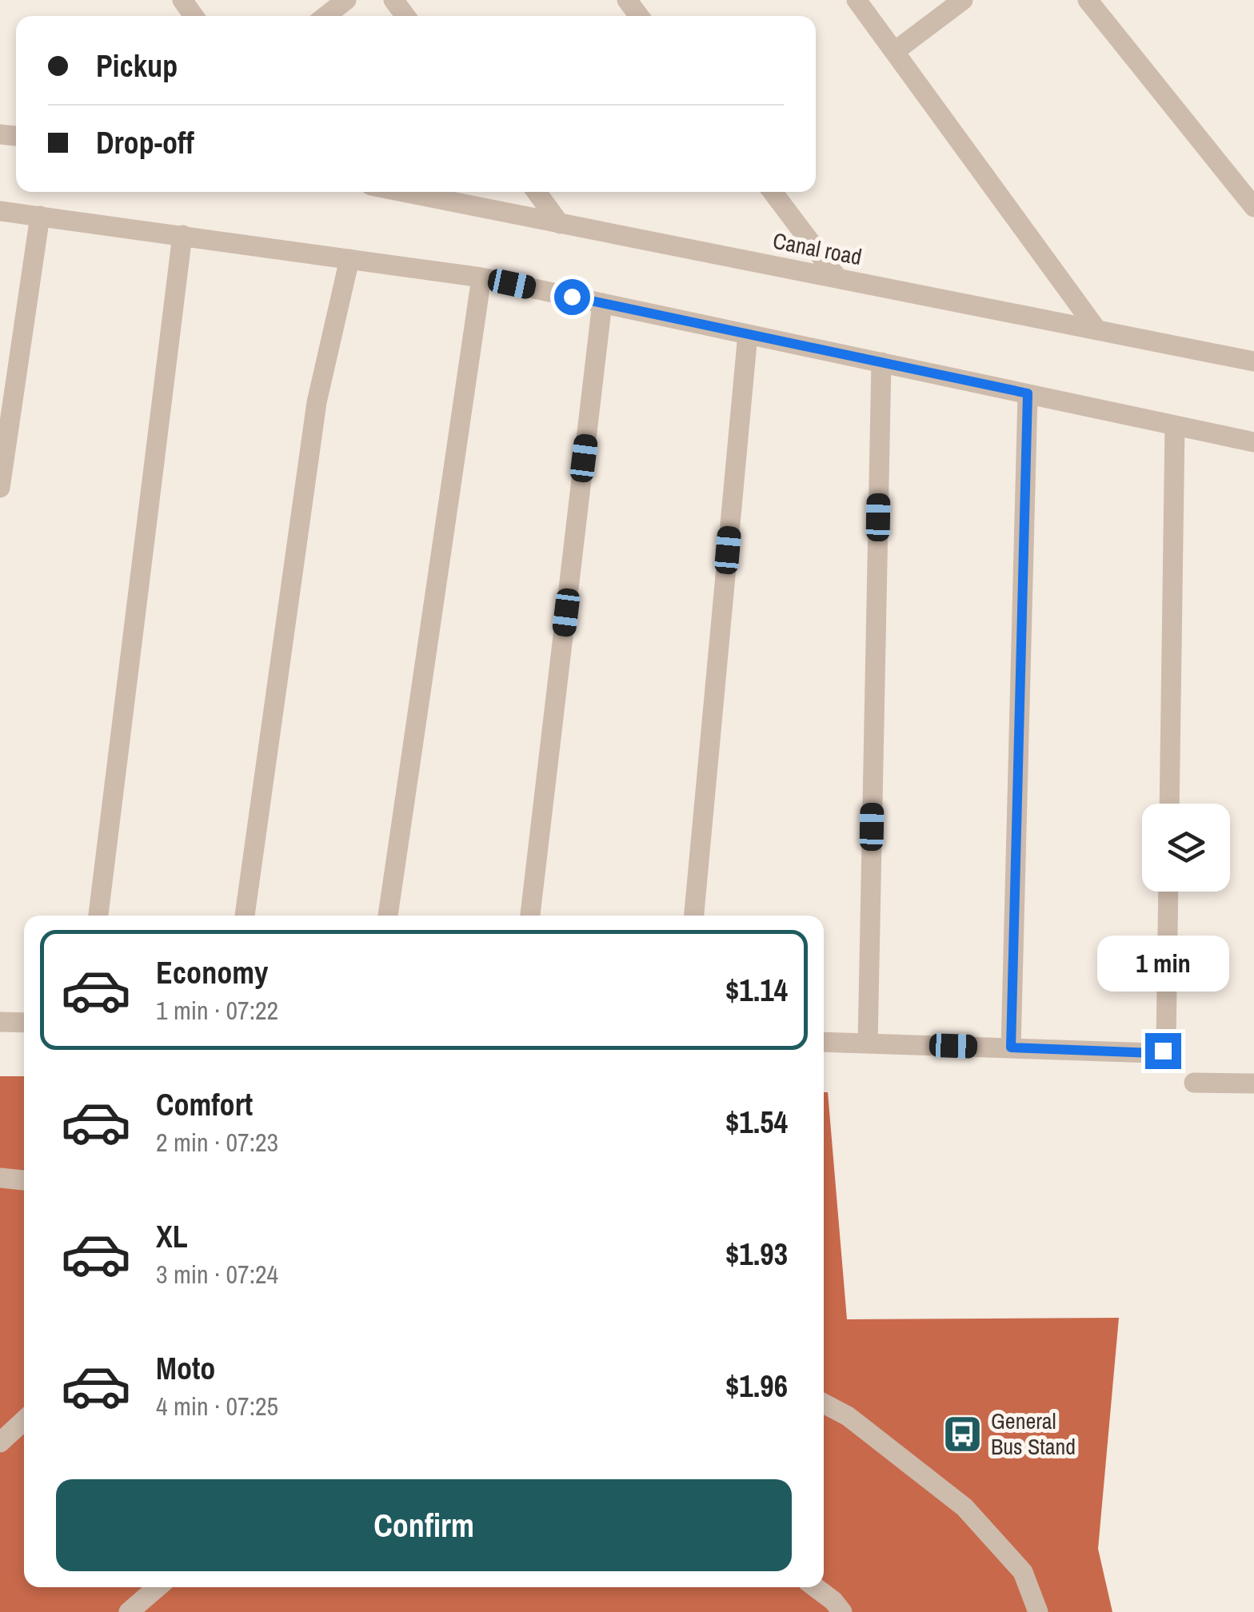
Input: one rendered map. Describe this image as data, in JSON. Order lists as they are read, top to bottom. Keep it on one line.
{"streets":{"street":["Canal road"]},"places":{"bus stop":["General Bus Stand"]},"page":{"banner":["Pickup","Drop-off"],"list":[{"name":"Economy","note":"1 min · 07:22","value":"$1.14"},{"name":"Comfort","note":"2 min · 07:23","value":"$1.54"},{"name":"XL","note":"3 min · 07:24","value":"$1.93"},{"name":"Moto","note":"4 min · 07:25","value":"$1.96"}],"bubble":"1 min","buttons":"Confirm"}}
